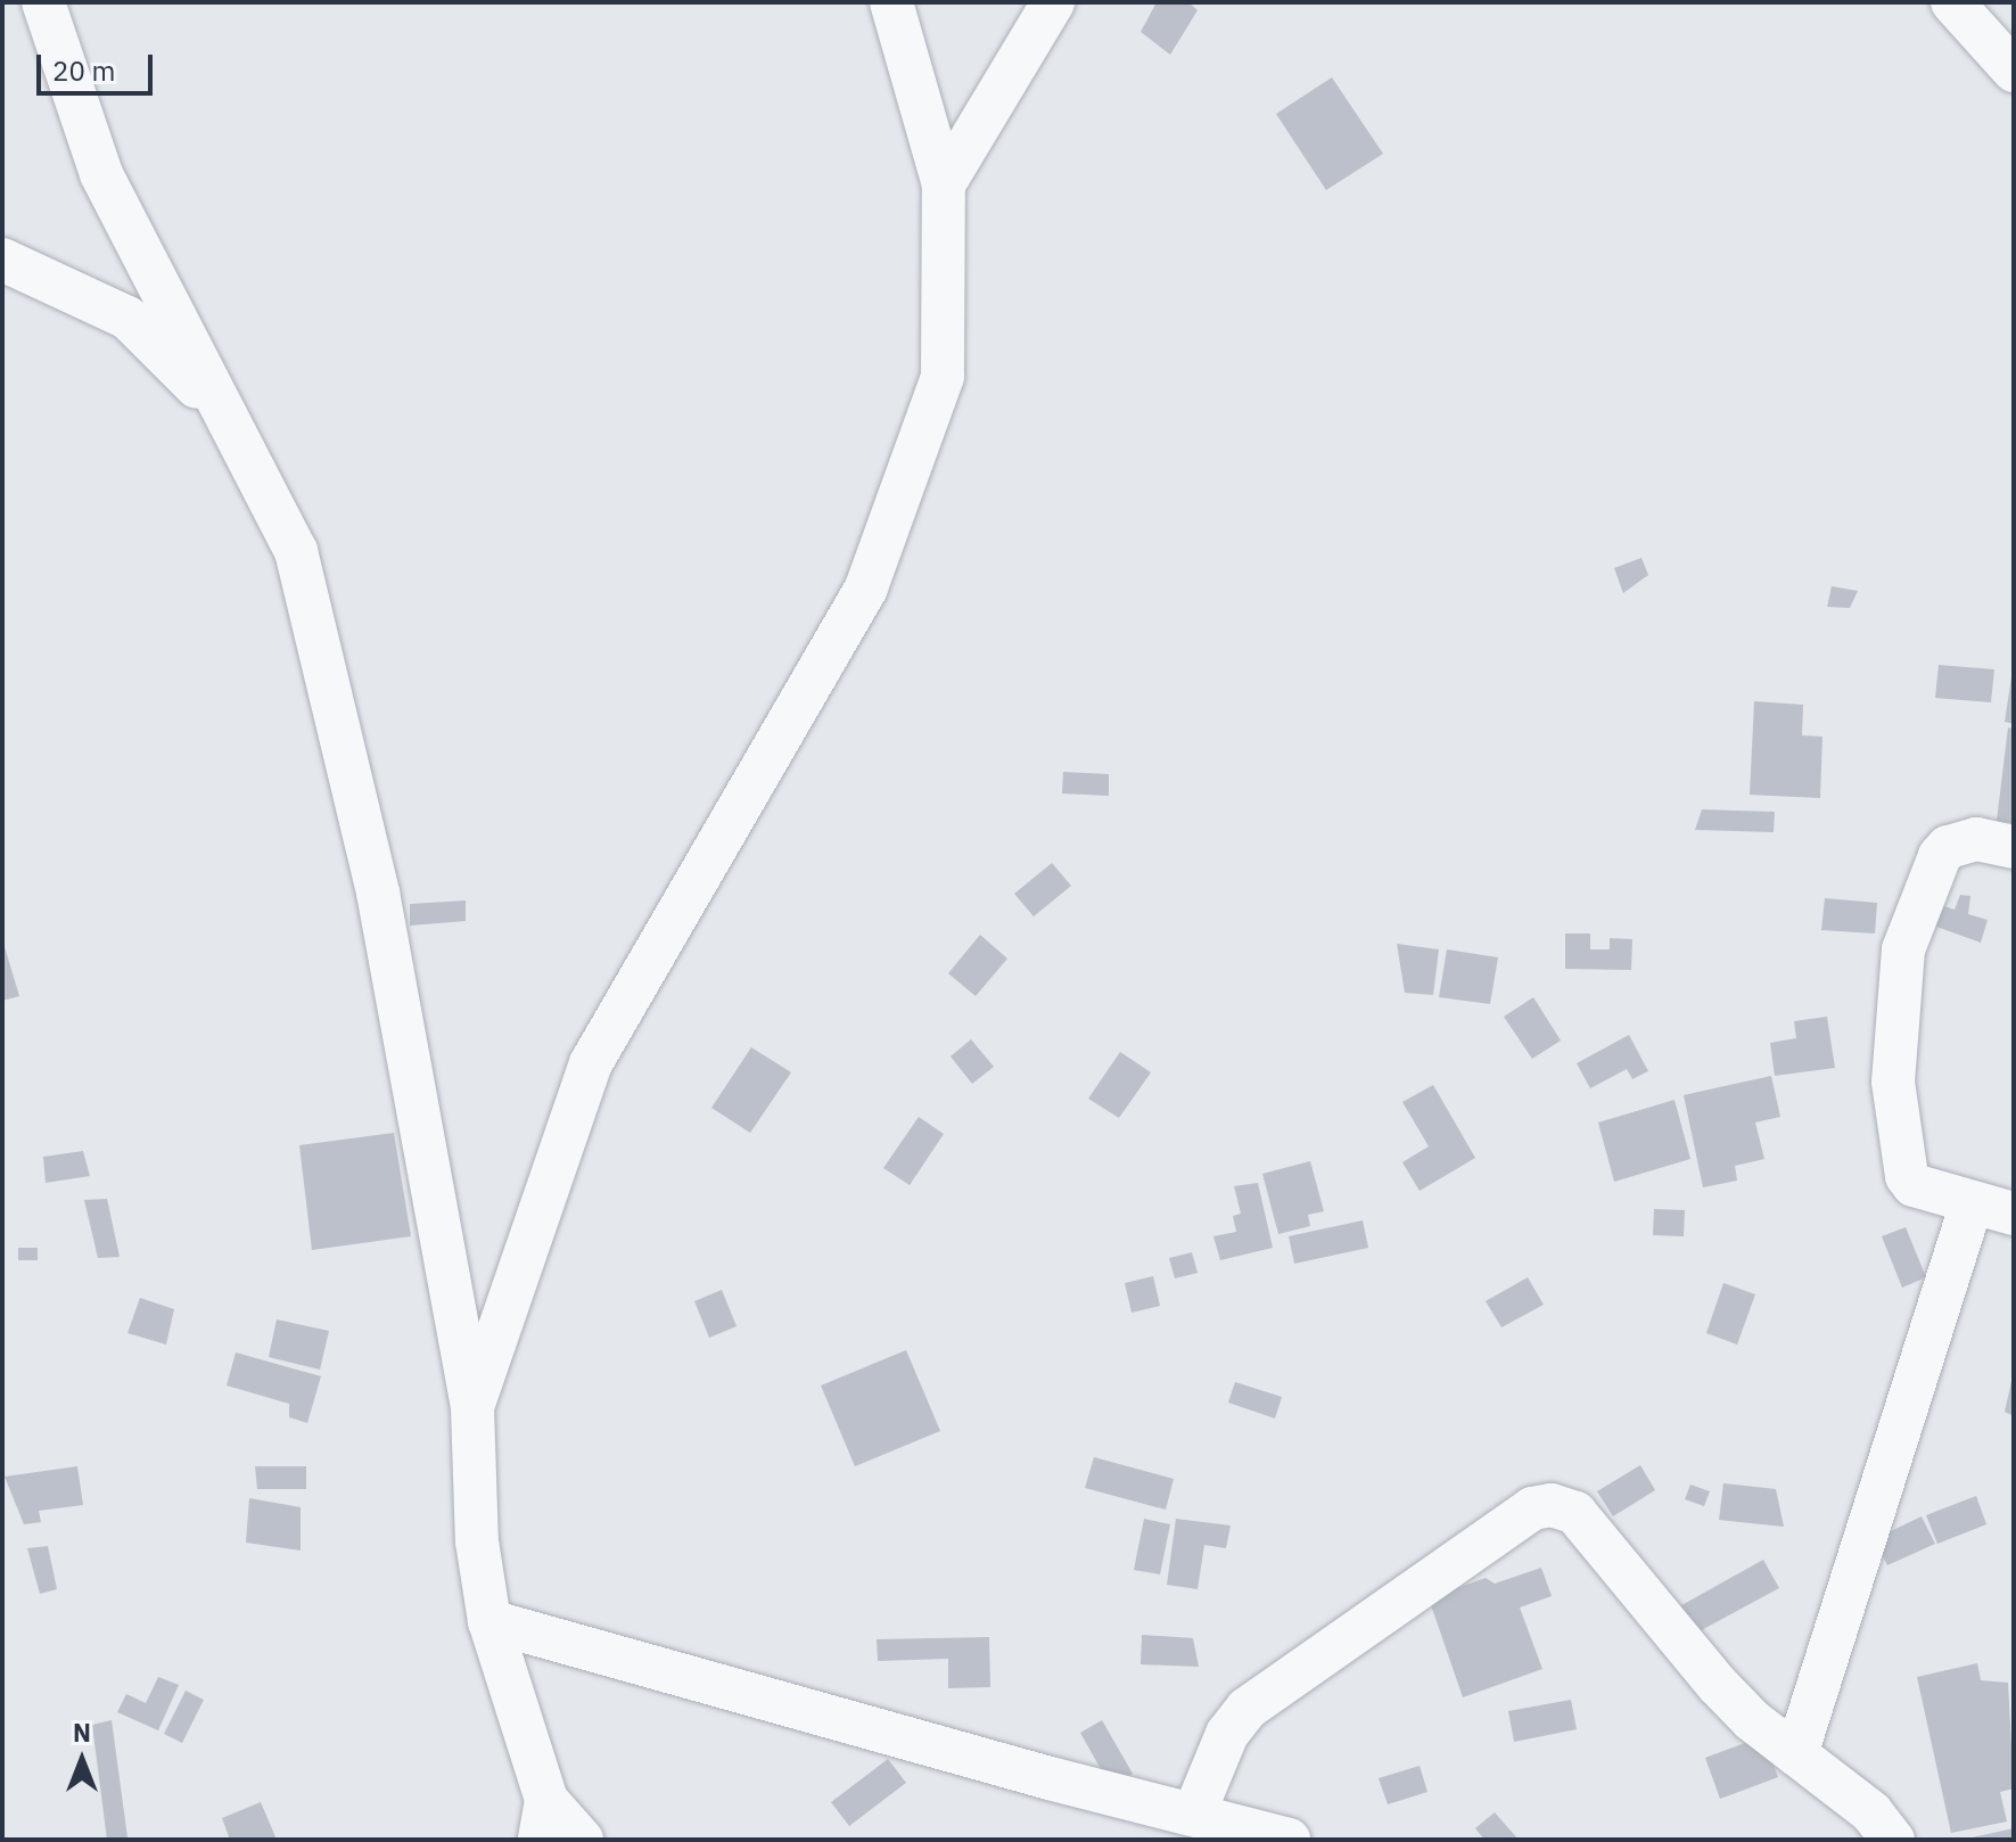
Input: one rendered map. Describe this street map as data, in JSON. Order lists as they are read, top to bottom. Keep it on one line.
{"scale_bar":"20 m","north":"top"}
